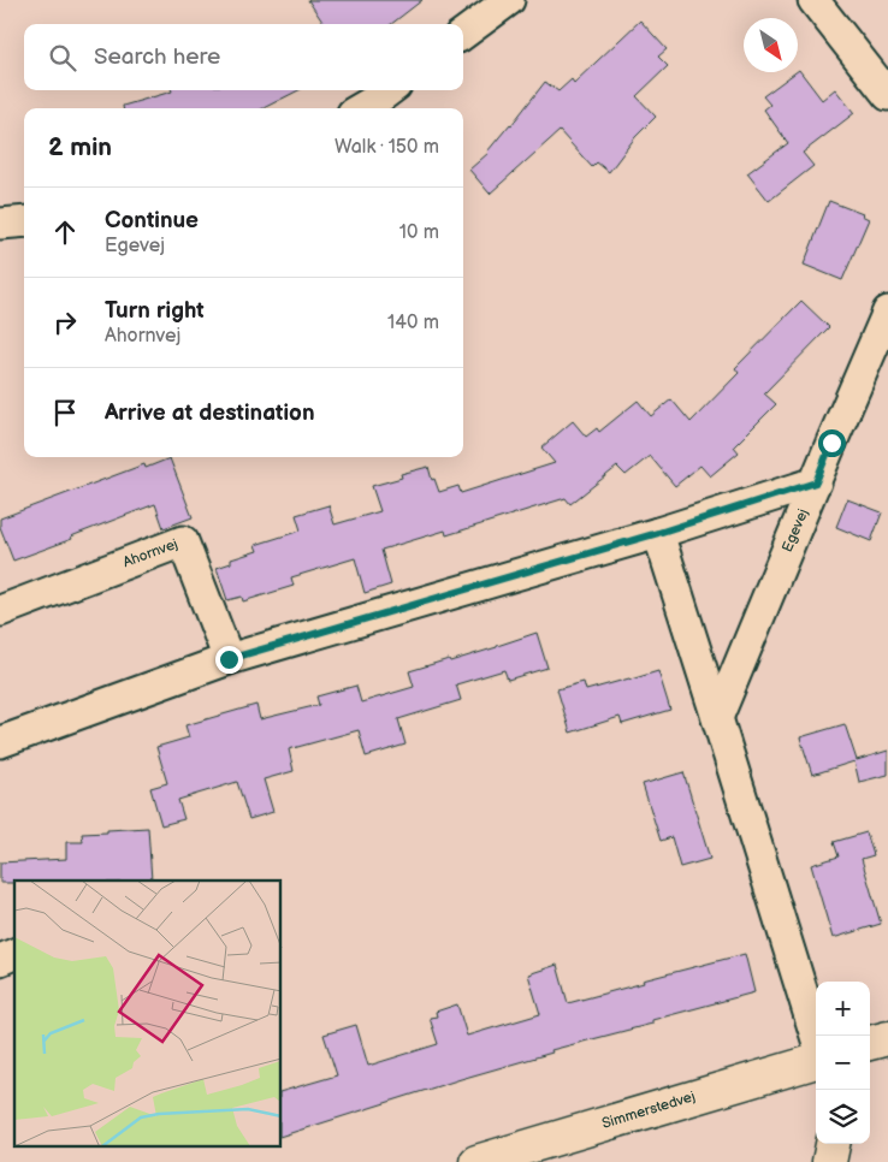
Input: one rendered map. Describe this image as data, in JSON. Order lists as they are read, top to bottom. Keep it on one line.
{"streets":{"street":["Egevej","Ahornvej","Simmerstedvej"]},"north":"bottom right","page":{"search":"Search here","heading":["2 min","Walk · 150 m"],"list":[["Continue","Egevej","10 m"],["Turn right","Ahornvej","140 m"],"Arrive at destination"],"map_buttons":["+","−"]}}
